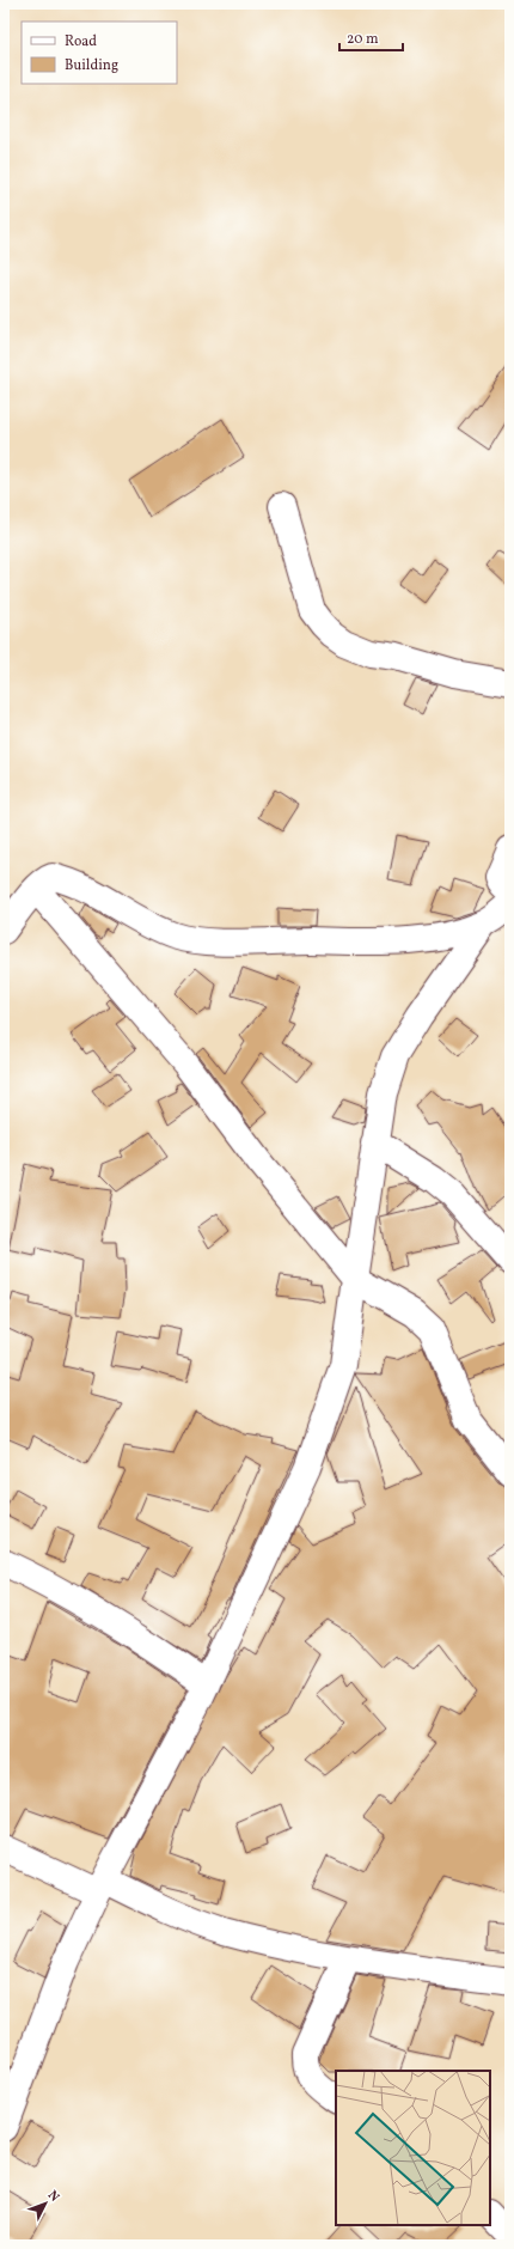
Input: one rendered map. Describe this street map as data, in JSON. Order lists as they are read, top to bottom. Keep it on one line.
{"legend":["Road","Building"],"scale_bar":"20 m","north":"top right"}
